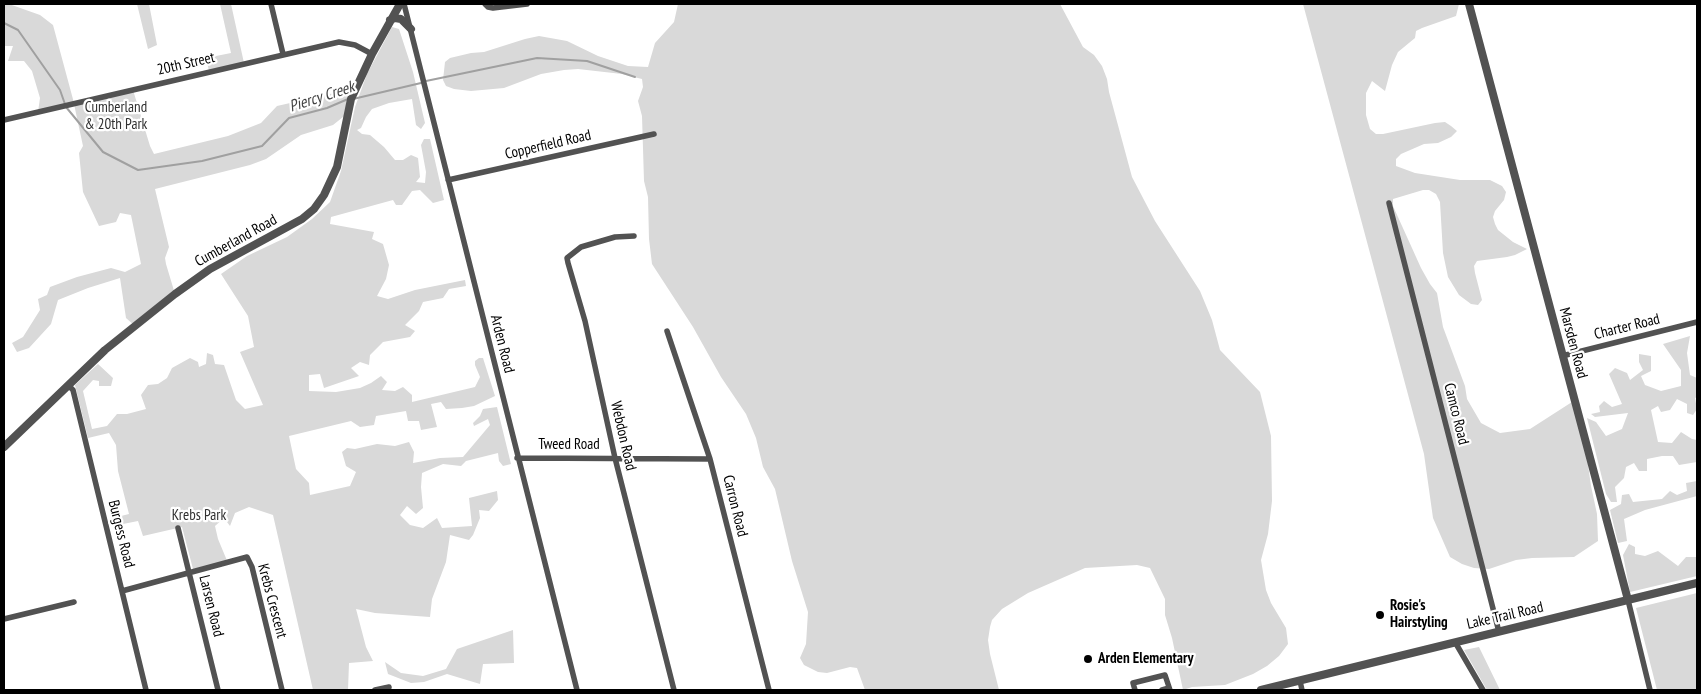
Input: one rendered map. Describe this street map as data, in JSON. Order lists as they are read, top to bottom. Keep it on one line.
{"streets":{"street":["20th Street","Copperfield Road","Cumberland Road","Charter Road","Marsden Road","Arden Road","Camco Road","Webdon Road","Tweed Road","Carron Road","Burgess Road","Krebs Crescent","Larsen Road","Lake Trail Road"]},"crossings":[["20th Street","Cumberland Road"],["Copperfield Road","Arden Road"],["Cumberland Road","Burgess Road"],["Charter Road","Marsden Road"],["Marsden Road","Lake Trail Road"],["Arden Road","Tweed Road"],["Camco Road","Lake Trail Road"],["Webdon Road","Tweed Road"],["Tweed Road","Carron Road"],["Burgess Road","Krebs Crescent"],["Krebs Crescent","Larsen Road"]],"water":["Piercy Creek"],"parks":["Cumberland & 20th Park","Krebs Park"],"places":["Rosie's Hairstyling","Arden Elementary"]}
